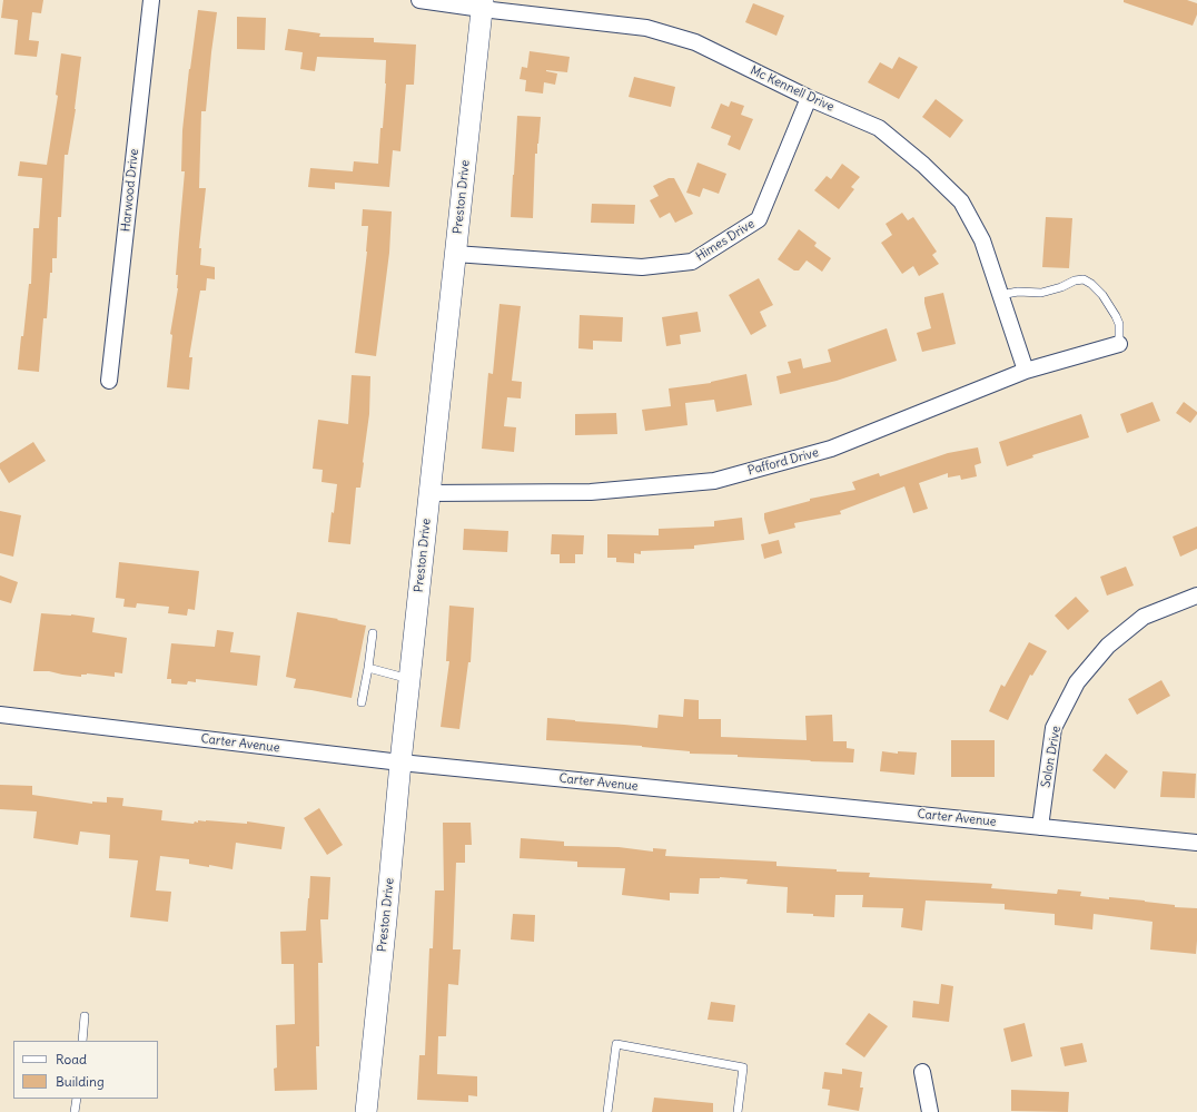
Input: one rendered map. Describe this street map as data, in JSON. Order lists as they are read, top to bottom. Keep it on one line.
{"streets":{"street":["Mc Kennell Drive","Harwood Drive","Preston Drive","Himes Drive","Pafford Drive","Carter Avenue","Solon Drive"]},"crossings":[["Mc Kennell Drive","Preston Drive"],["Mc Kennell Drive","Himes Drive"],["Mc Kennell Drive","Pafford Drive"],["Preston Drive","Himes Drive"],["Preston Drive","Pafford Drive"],["Preston Drive","Carter Avenue"],["Carter Avenue","Solon Drive"]],"legend":["Road","Building"]}
